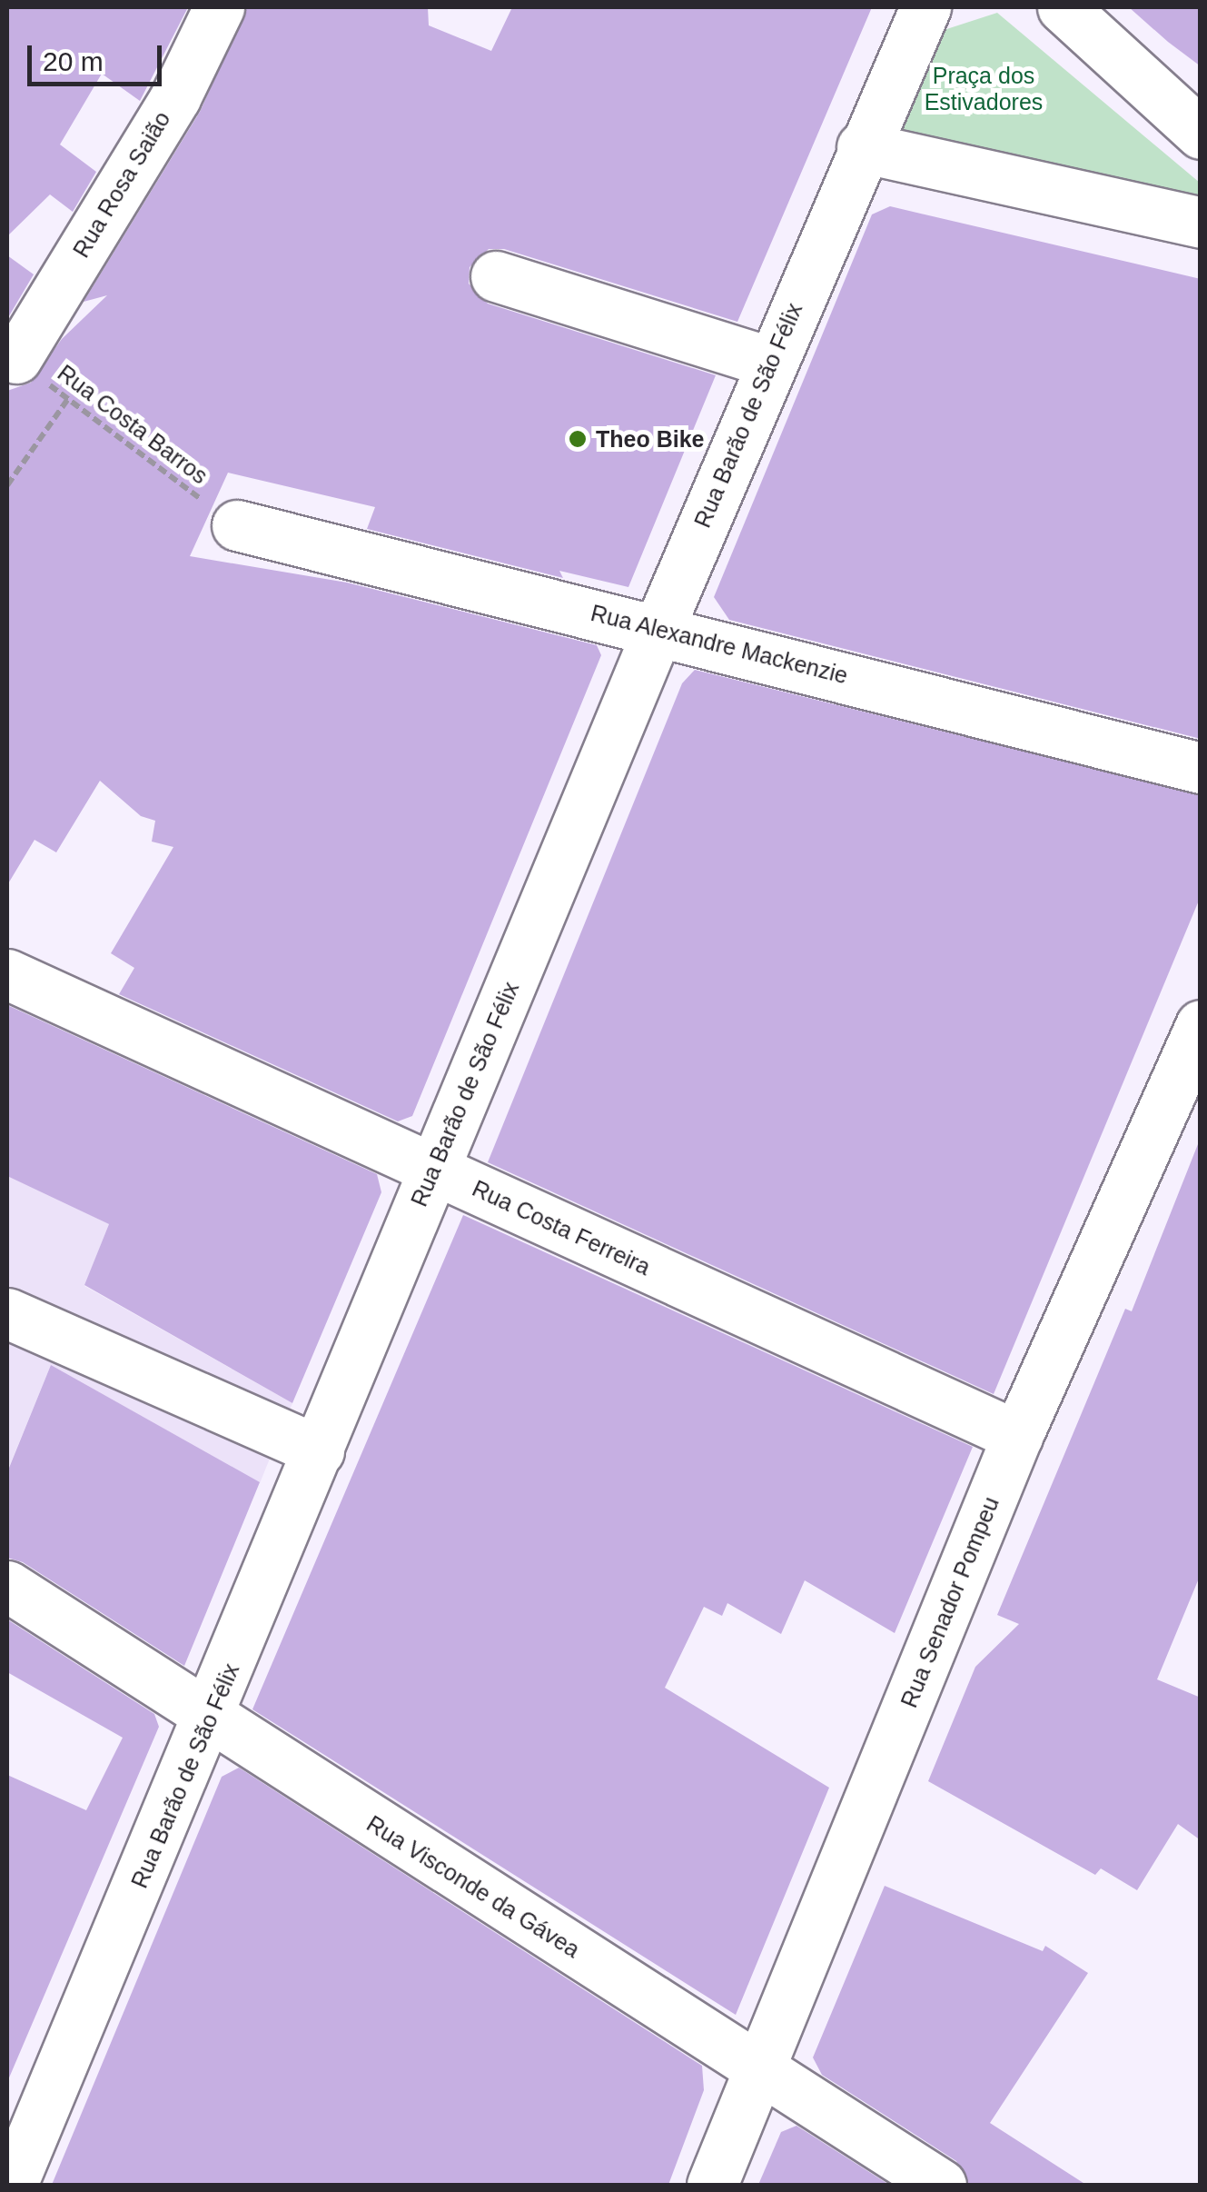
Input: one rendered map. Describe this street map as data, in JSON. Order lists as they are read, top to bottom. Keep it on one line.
{"streets":{"street":["Rua Rosa Saião","Rua Barão de São Félix","Rua Alexandre Mackenzie","Rua Costa Ferreira","Rua Senador Pompeu","Rua Visconde da Gávea"],"path":["Rua Costa Barros"]},"crossings":[["Rua Rosa Saião","Rua Costa Barros"],["Rua Barão de São Félix","Rua Alexandre Mackenzie"],["Rua Barão de São Félix","Rua Costa Ferreira"],["Rua Barão de São Félix","Rua Visconde da Gávea"],["Rua Costa Barros","Rua Alexandre Mackenzie"],["Rua Costa Ferreira","Rua Senador Pompeu"],["Rua Senador Pompeu","Rua Visconde da Gávea"]],"parks":["Praça dos Estivadores"],"places":["Theo Bike"],"scale_bar":"20 m"}
